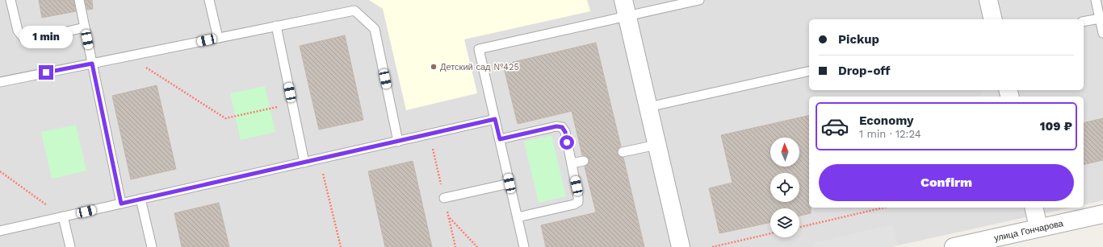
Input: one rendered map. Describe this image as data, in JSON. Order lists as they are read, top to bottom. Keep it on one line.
{"streets":{"street":["улица Гончарова"]},"places":["Детский сад №425"],"north":"top","page":{"banner":["Pickup","Drop-off"],"bubble":"1 min","list":[{"name":"Economy","note":"1 min · 12:24","value":"109 ₽"}],"buttons":"Confirm"}}
